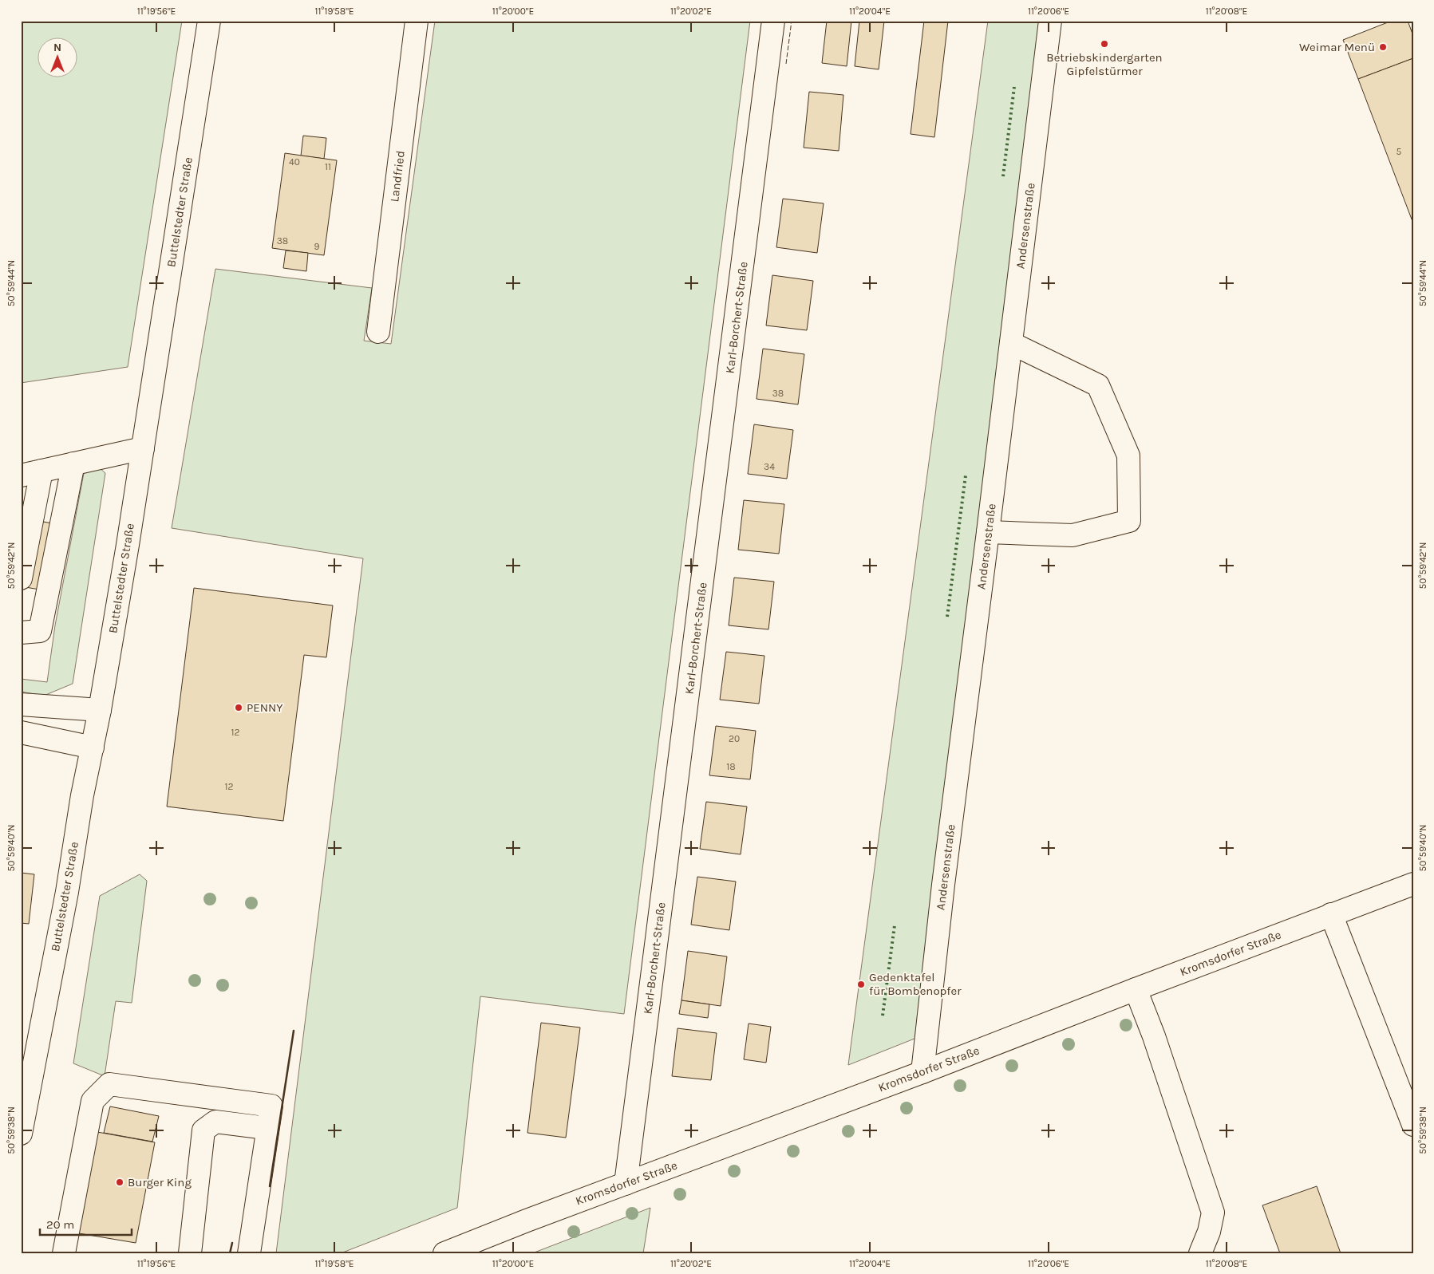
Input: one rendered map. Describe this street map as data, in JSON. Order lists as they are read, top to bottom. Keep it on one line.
{"streets":{"street":["Landfried","Buttelstedter Straße","Andersenstraße","Karl-Borchert-Straße","Kromsdorfer Straße"]},"crossings":[["Andersenstraße","Kromsdorfer Straße"],["Karl-Borchert-Straße","Kromsdorfer Straße"]],"places":["Betriebskindergarten Gipfelstürmer","Weimar Menü","PENNY","Gedenktafel für Bombenopfer","Burger King"],"house_numbers":["5","40","11","38","9","38","34","12","20","18","12"],"scale_bar":"20 m","north":"top","coordinates":["11°19'56\"E","11°19'58\"E","11°20'00\"E","11°20'02\"E","11°20'04\"E","11°20'06\"E","11°20'08\"E","50°59'44\"N","50°59'42\"N","50°59'40\"N","50°59'38\"N"]}
